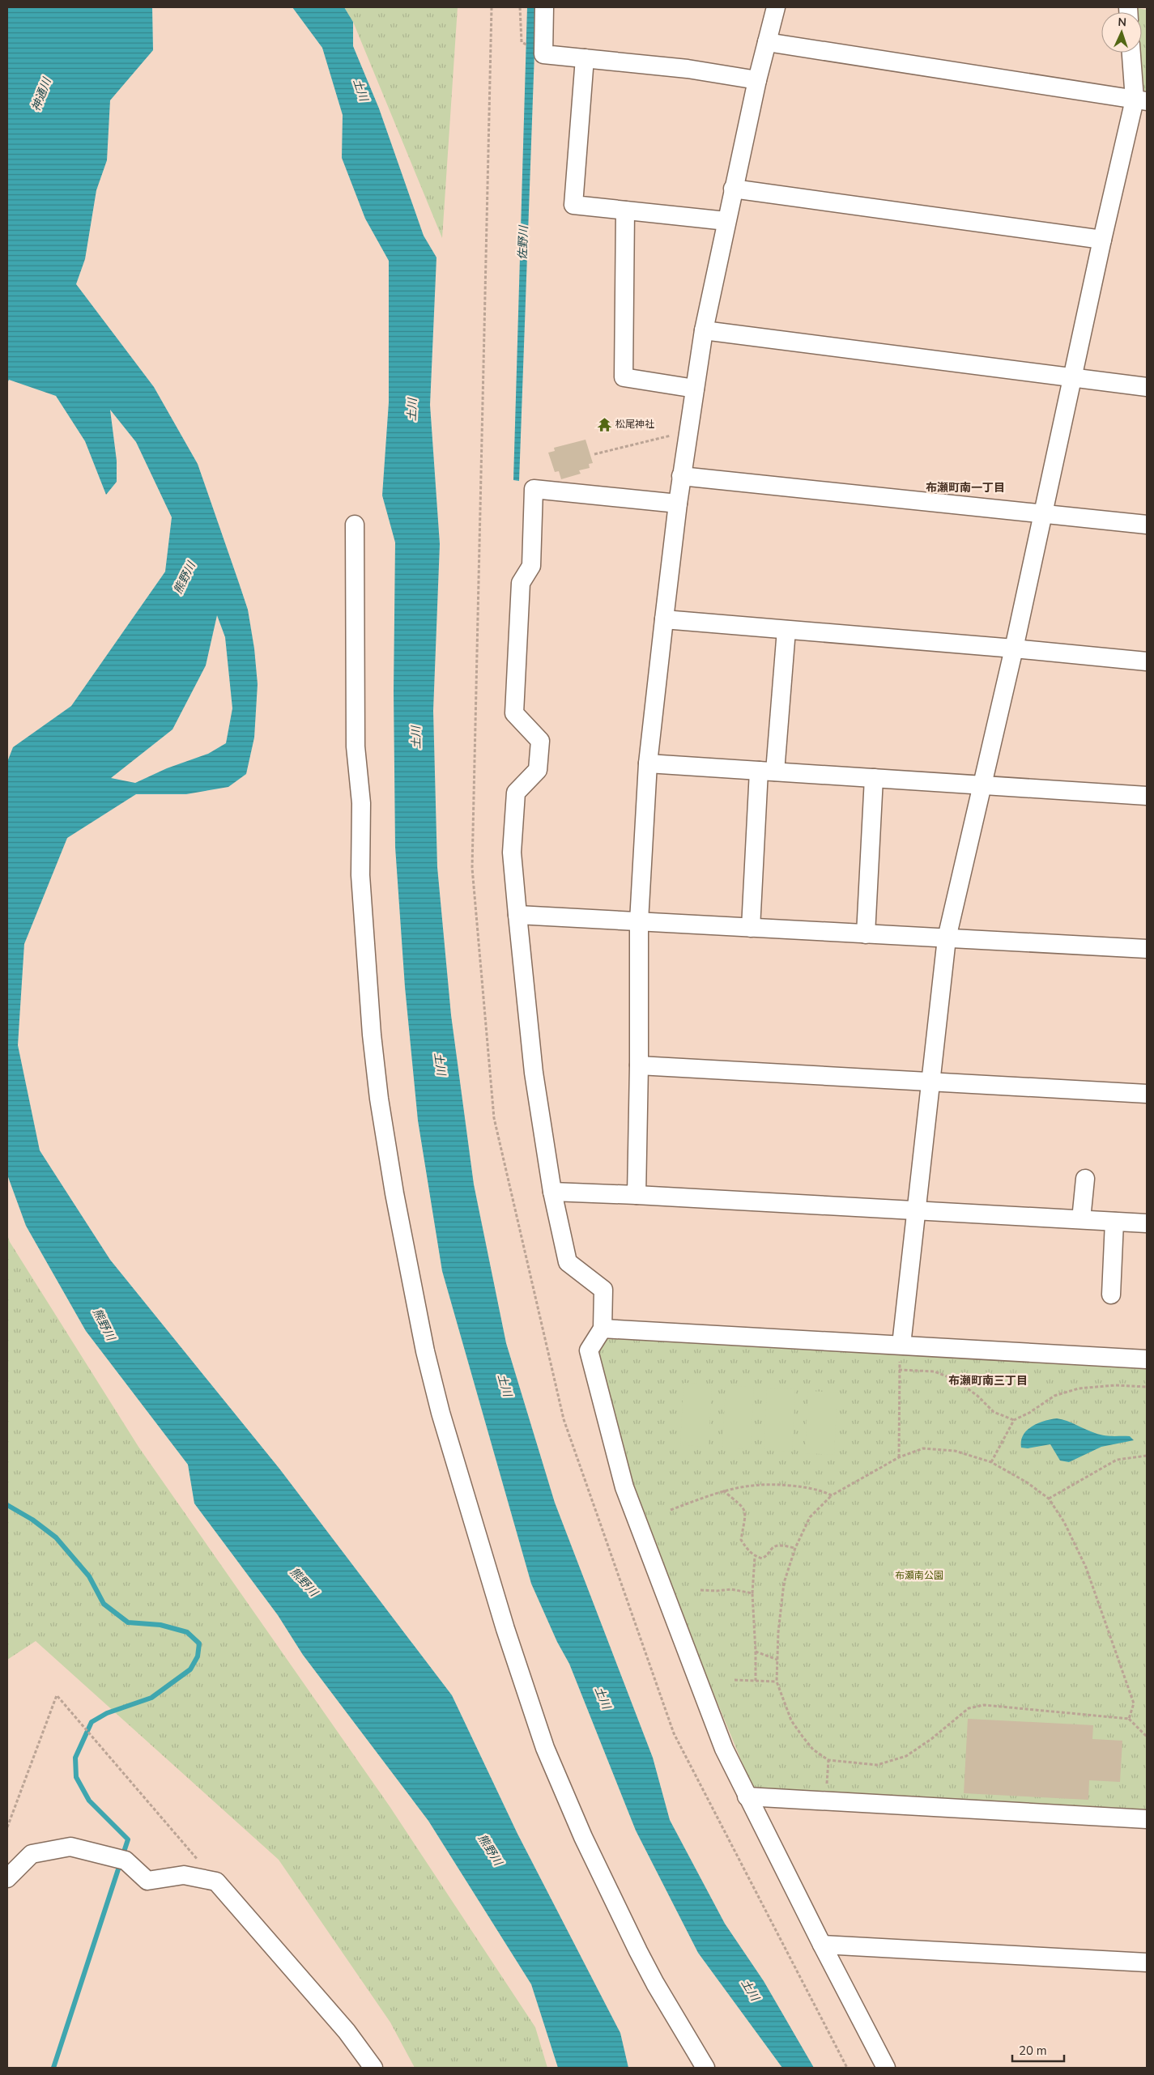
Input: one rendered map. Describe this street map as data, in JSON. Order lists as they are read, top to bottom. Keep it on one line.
{"districts":["布瀬町南一丁目","布瀬町南三丁目"],"water":["土川","神通川","佐野川","熊野川"],"parks":["布瀬南公園"],"places":{"temple":["松尾神社"]},"scale_bar":"20 m","north":"top"}
